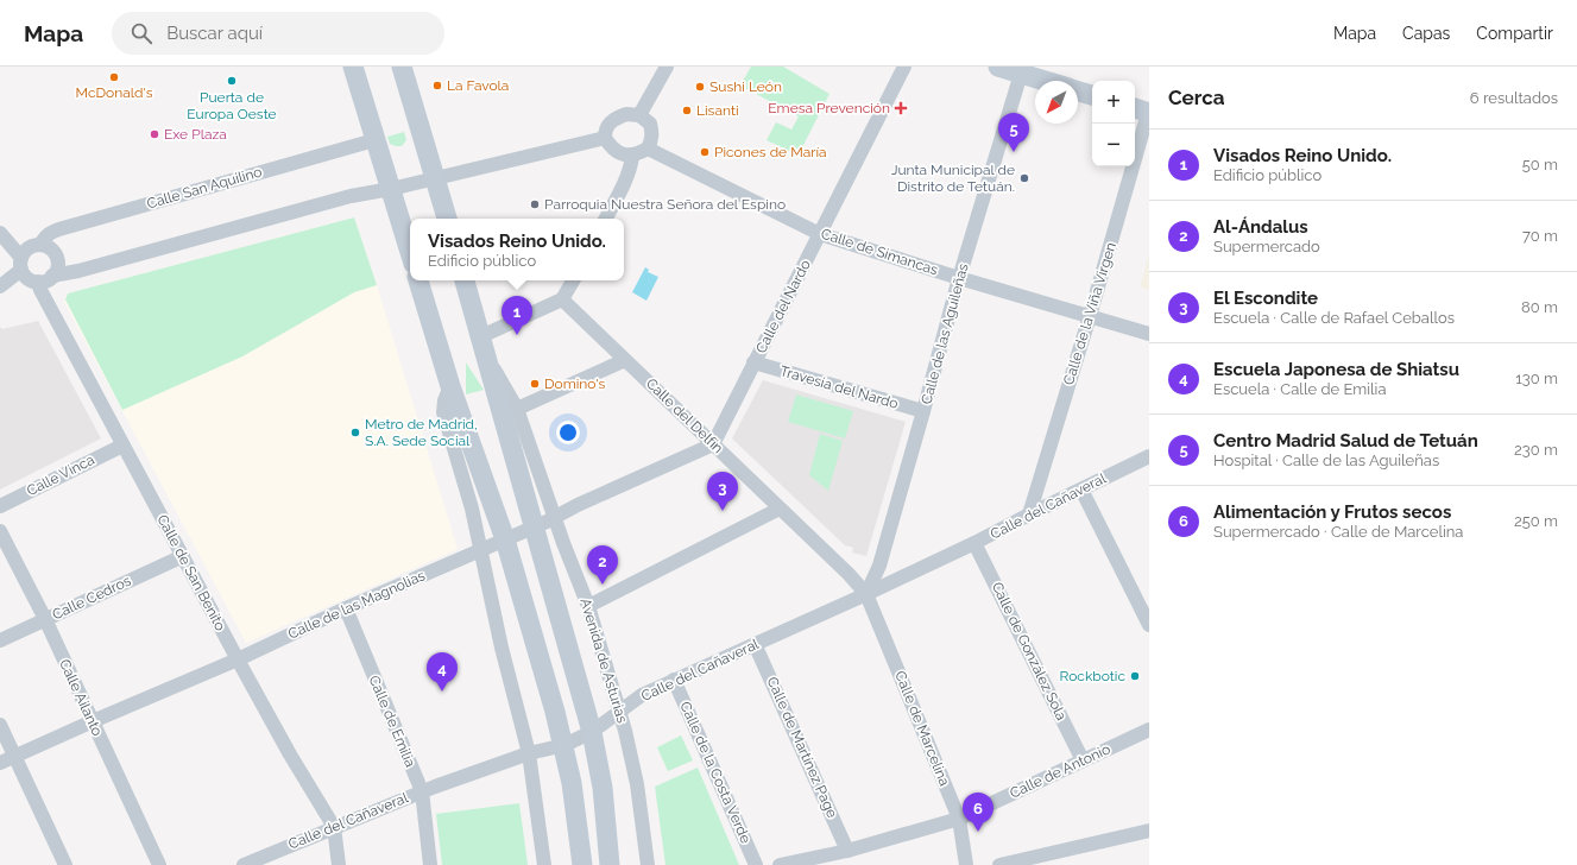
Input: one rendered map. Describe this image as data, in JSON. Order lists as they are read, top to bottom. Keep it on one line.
{"streets":{"main road":["Avenida de Asturias"],"street":["Calle San Aquilino","Calle de Simancas","Calle del Nardo","Calle de la Viña Virgen","Calle de las Aguileñas","Travesía del Nardo","Calle del Delfín","Calle Vinca","Calle del Cañaveral","Calle de San Benito","Calle Cedros","Calle de las Magnolias","Calle de González Sola","Calle Ailanto","Calle de Emilia","Calle de Marcelina","Calle de Martínez Page","Calle de Antonio","Calle de la Costa Verde"]},"crossings":[["Calle San Aquilino","Calle de San Benito"],["Calle de Simancas","Calle del Nardo"],["Calle de Simancas","Calle de la Viña Virgen"],["Calle de Simancas","Calle de las Aguileñas"],["Calle del Nardo","Travesía del Nardo"],["Calle del Nardo","Calle del Delfín"],["Calle del Nardo","Calle de las Magnolias"],["Calle de la Viña Virgen","Calle del Cañaveral"],["Calle de las Aguileñas","Travesía del Nardo"],["Calle de las Aguileñas","Calle del Delfín"],["Calle de las Aguileñas","Calle del Cañaveral"],["Calle de las Aguileñas","Calle de Marcelina"],["Calle del Delfín","Calle del Cañaveral"],["Calle del Delfín","Calle de las Magnolias"],["Calle del Delfín","Calle de Marcelina"],["Calle Vinca","Calle de San Benito"],["Calle del Cañaveral","Calle de San Benito"],["Calle del Cañaveral","Calle de González Sola"],["Calle del Cañaveral","Avenida de Asturias"],["Calle del Cañaveral","Calle de Emilia"],["Calle del Cañaveral","Calle de Marcelina"],["Calle del Cañaveral","Calle de Martínez Page"],["Calle del Cañaveral","Calle de la Costa Verde"],["Calle de San Benito","Calle Cedros"],["Calle de San Benito","Calle de las Magnolias"],["Calle Cedros","Calle Ailanto"],["Calle de las Magnolias","Avenida de Asturias"],["Calle de las Magnolias","Calle Ailanto"],["Calle de las Magnolias","Calle de Emilia"],["Calle de González Sola","Calle de Antonio"],["Calle de Marcelina","Calle de Antonio"],["Calle de Martínez Page","Calle de Antonio"]],"places":{"other":["McDonald's","Puerta de Europa Oeste","La Favola","Sushi León","Lisanti","Exe Plaza","Picones de María","Junta Municipal de Distrito de Tetuán.","Parroquia Nuestra Señora del Espino","Domino's","Metro de Madrid, S.A. Sede Social","Rockbotic"],"health":["Emesa Prevención"]},"north":"bottom left","page":{"header":"Mapa","search":"Buscar aquí","nav":["Mapa","Capas","Compartir"],"heading":["Cerca","6 resultados"],"map_buttons":["+","−"],"pins":["5","1","3","2","4","6"],"list":[{"mark":"1","name":"Visados Reino Unido.","note":"Edificio público","value":"50 m"},{"mark":"2","name":"Al-Ándalus","note":"Supermercado","value":"70 m"},{"mark":"3","name":"El Escondite","note":"Escuela · Calle de Rafael Ceballos","value":"80 m"},{"mark":"4","name":"Escuela Japonesa de Shiatsu","note":"Escuela · Calle de Emilia","value":"130 m"},{"mark":"5","name":"Centro Madrid Salud de Tetuán","note":"Hospital · Calle de las Aguileñas","value":"230 m"},{"mark":"6","name":"Alimentación y Frutos secos","note":"Supermercado · Calle de Marcelina","value":"250 m"}],"popup":["Visados Reino Unido.","Edificio público"]}}
